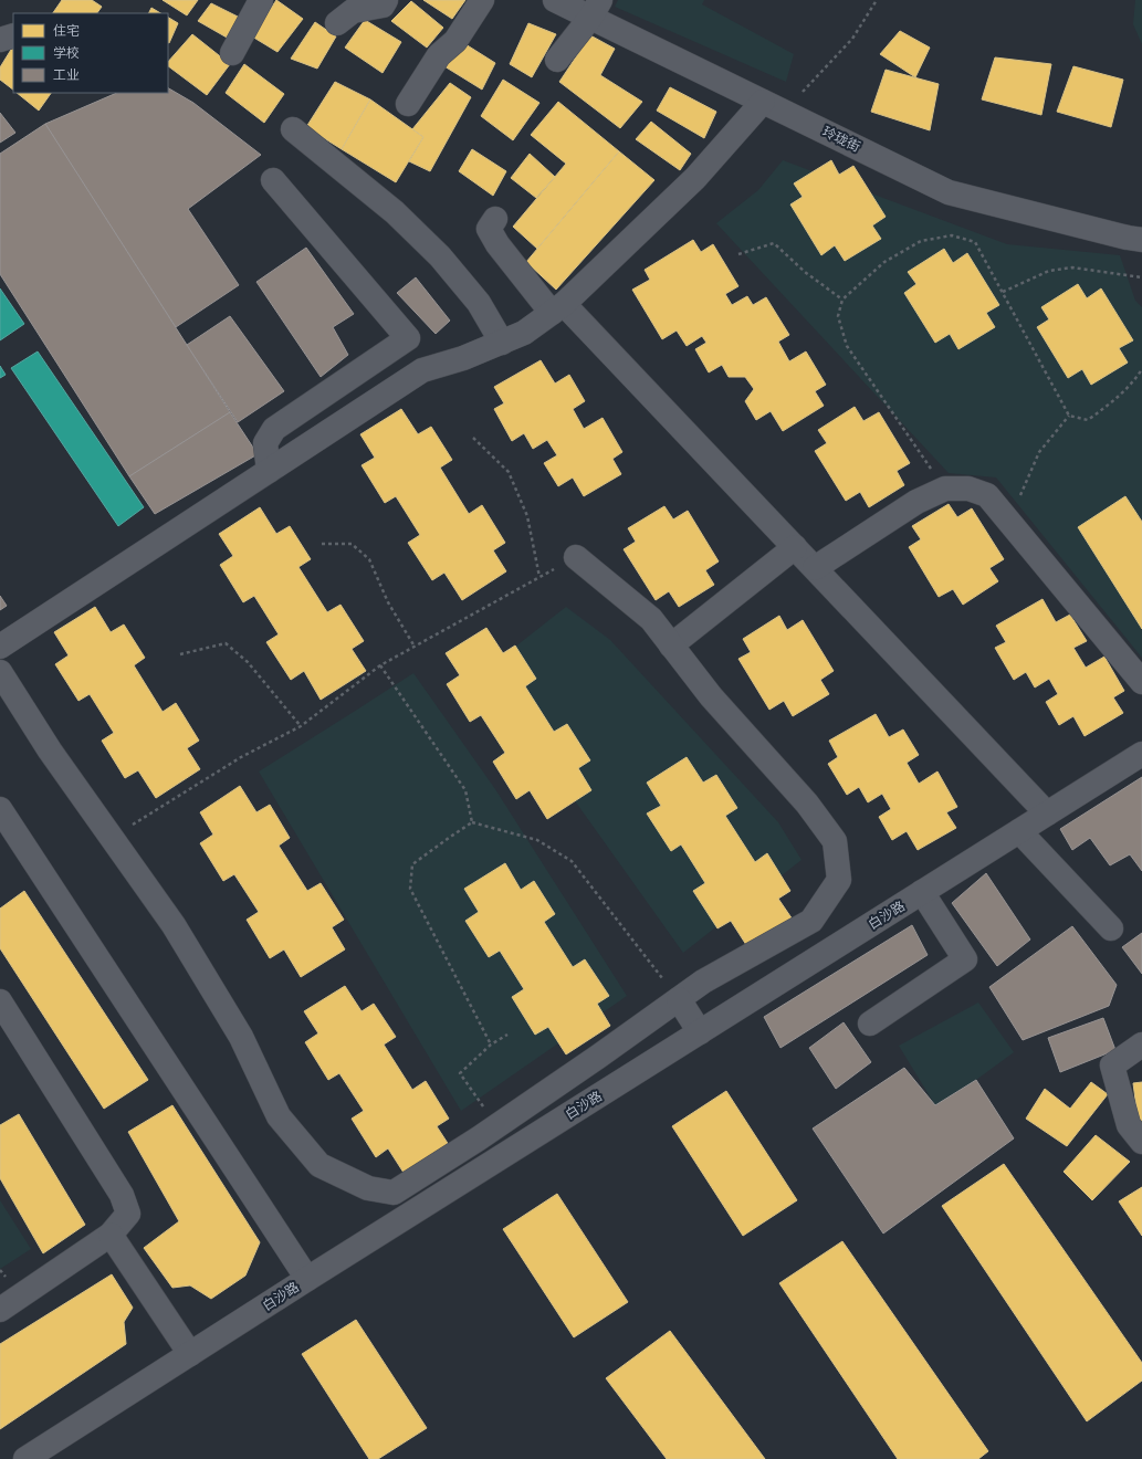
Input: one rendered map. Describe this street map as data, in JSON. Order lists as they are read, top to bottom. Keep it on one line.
{"streets":{"street":["玲珑街","白沙路"]},"legend":["住宅","学校","工业"]}
